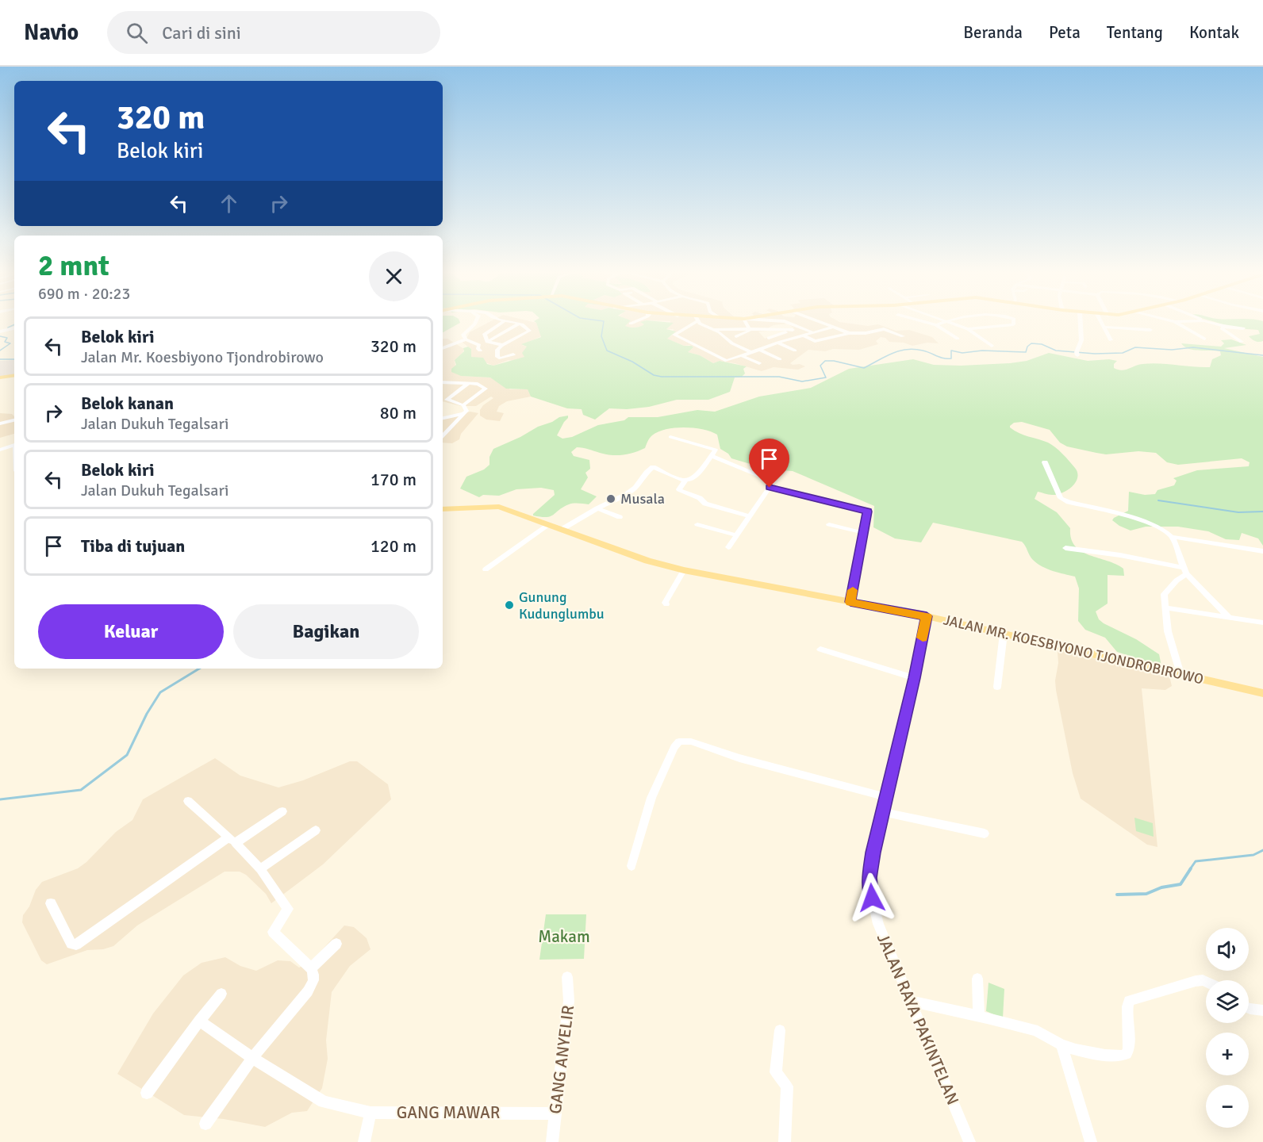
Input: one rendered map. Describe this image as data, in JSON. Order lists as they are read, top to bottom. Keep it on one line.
{"streets":{"main road":["JALAN MR. KOESBIYONO TJONDROBIROWO"],"street":["JALAN RAYA PAKINTELAN","GANG ANYELIR","GANG MAWAR"]},"crossings":[["JALAN MR. KOESBIYONO TJONDROBIROWO","JALAN RAYA PAKINTELAN"],["GANG ANYELIR","GANG MAWAR"]],"parks":["Makam"],"places":["Musala","Gunung Kudunglumbu"],"page":{"header":"Navio","search":"Cari di sini","nav":["Beranda","Peta","Tentang","Kontak"],"turn":["320 m","Belok kiri"],"heading":["2 mnt","690 m · 20:23"],"list":[{"name":"Belok kiri","note":"Jalan Mr. Koesbiyono Tjondrobirowo","value":"320 m"},{"name":"Belok kanan","note":"Jalan Dukuh Tegalsari","value":"80 m"},{"name":"Belok kiri","note":"Jalan Dukuh Tegalsari","value":"170 m"},{"name":"Tiba di tujuan","value":"120 m"}],"buttons":["Keluar","Bagikan"],"map_buttons":["+","−"]}}
